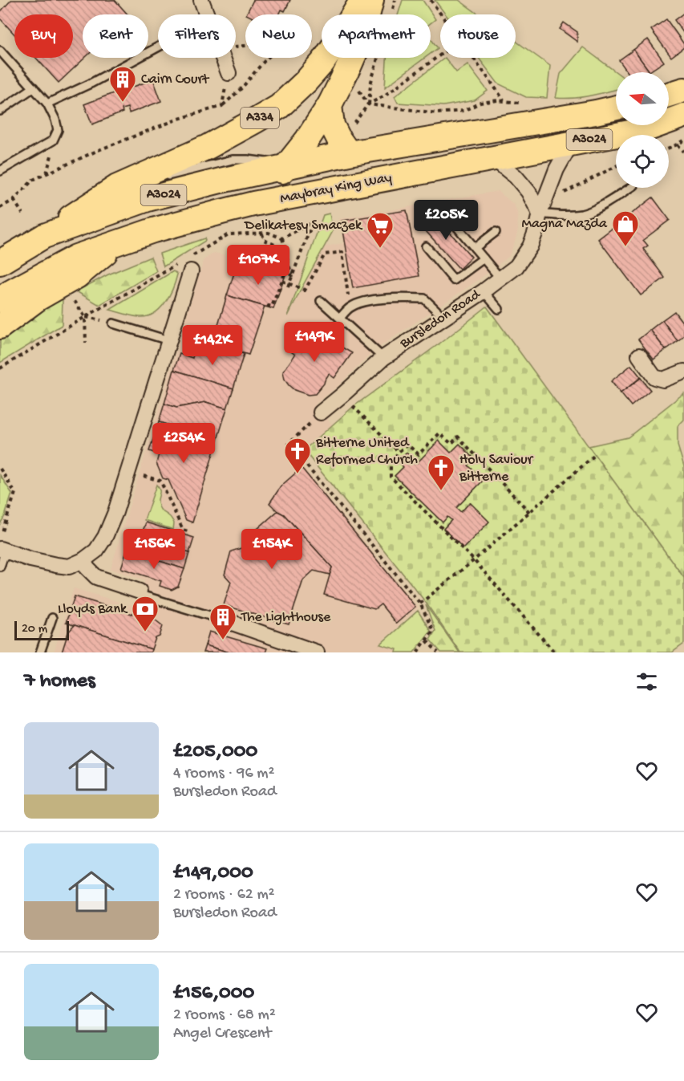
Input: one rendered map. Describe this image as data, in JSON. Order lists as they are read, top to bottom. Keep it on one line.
{"streets":{"main road":["A334","A3024","Maybray King Way"],"street":["Bursledon Road"]},"crossings":[["A334","A3024"],["Maybray King Way","Bursledon Road"]],"places":{"building":["Cairn Court","The Lighthouse"],"shop":["Magna Mazda"],"supermarket":["Delikatesy Smaczek"],"church":["Bitterne United Reformed Church","Holy Saviour Bitterne"],"bank":["Lloyds Bank"]},"scale_bar":"20 m","north":"left","page":{"chip":["Buy","Rent","Filters","New","Apartment","House"],"price":["£205K","£107K","£149K","£142K","£254K","£156K","£154K"],"scale":"20 m","heading":"7 homes","list":[{"name":"£205,000","note":"4 rooms · 96 m² · Bursledon Road"},{"name":"£149,000","note":"2 rooms · 62 m² · Bursledon Road"},{"name":"£156,000","note":"2 rooms · 68 m² · Angel Crescent"}]}}
